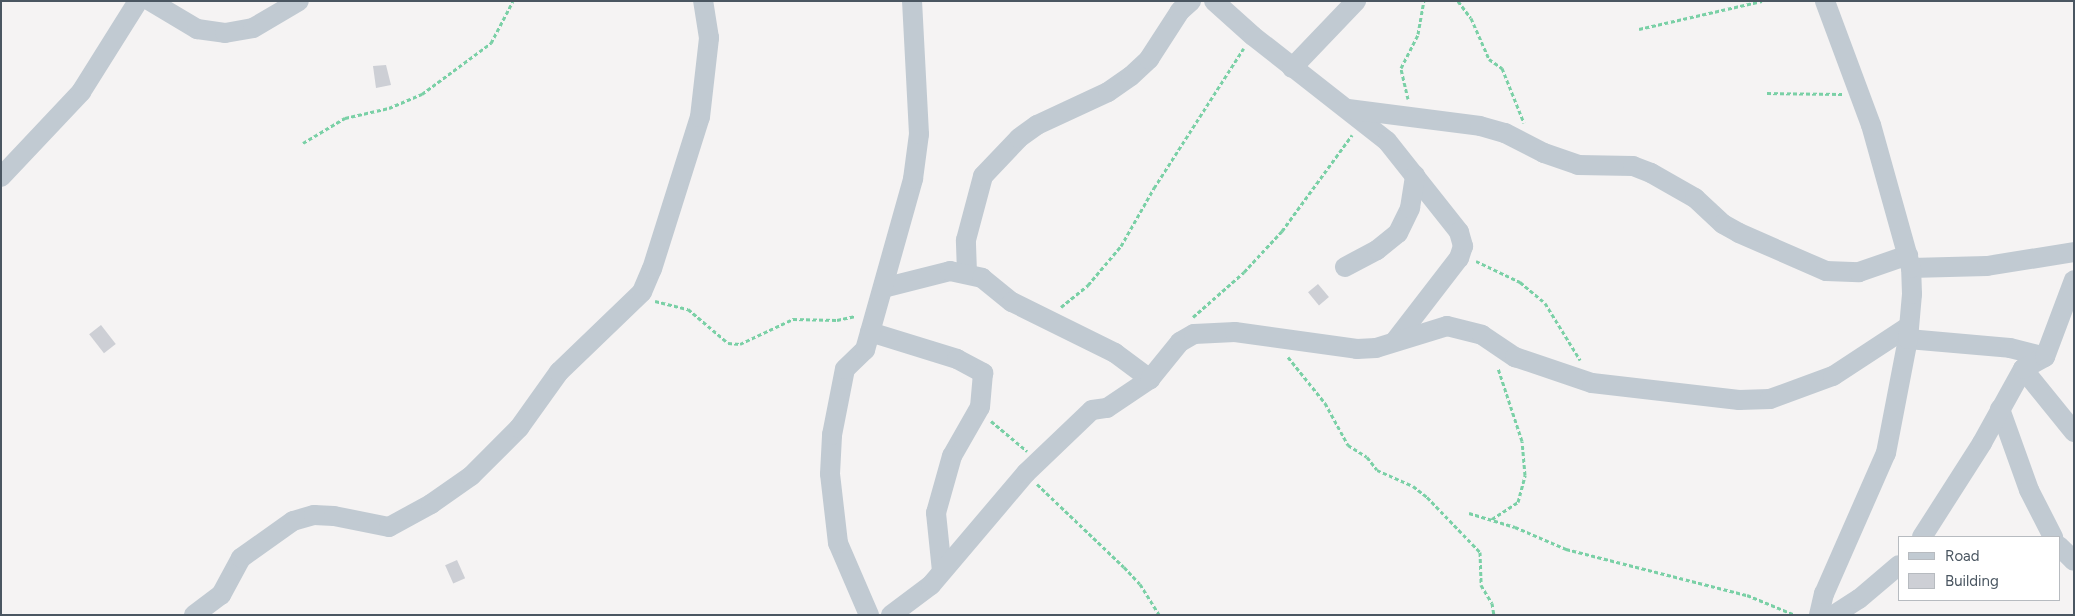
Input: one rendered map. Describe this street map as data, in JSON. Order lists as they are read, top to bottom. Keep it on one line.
{"legend":["Road","Building"]}
